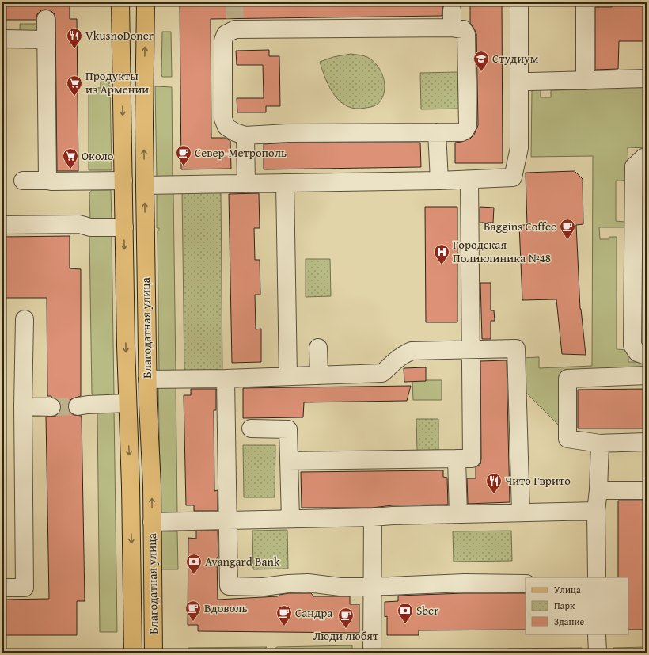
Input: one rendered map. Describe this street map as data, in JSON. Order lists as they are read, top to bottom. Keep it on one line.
{"streets":{"main road":["Благодатная улица"]},"places":{"restaurant":["VkusnoDoner","Чито Гврито"],"school or university":["Студиум"],"supermarket":["Продукты из Армении","Около"],"cafe":["Север-Метрополь","Baggins Coffee","Вдоволь","Сандра","Люди любят"],"hospital":["Городская Поликлиника №48"],"bank":["Avangard Bank","Sber"]},"legend":["Улица","Парк","Здание"]}
